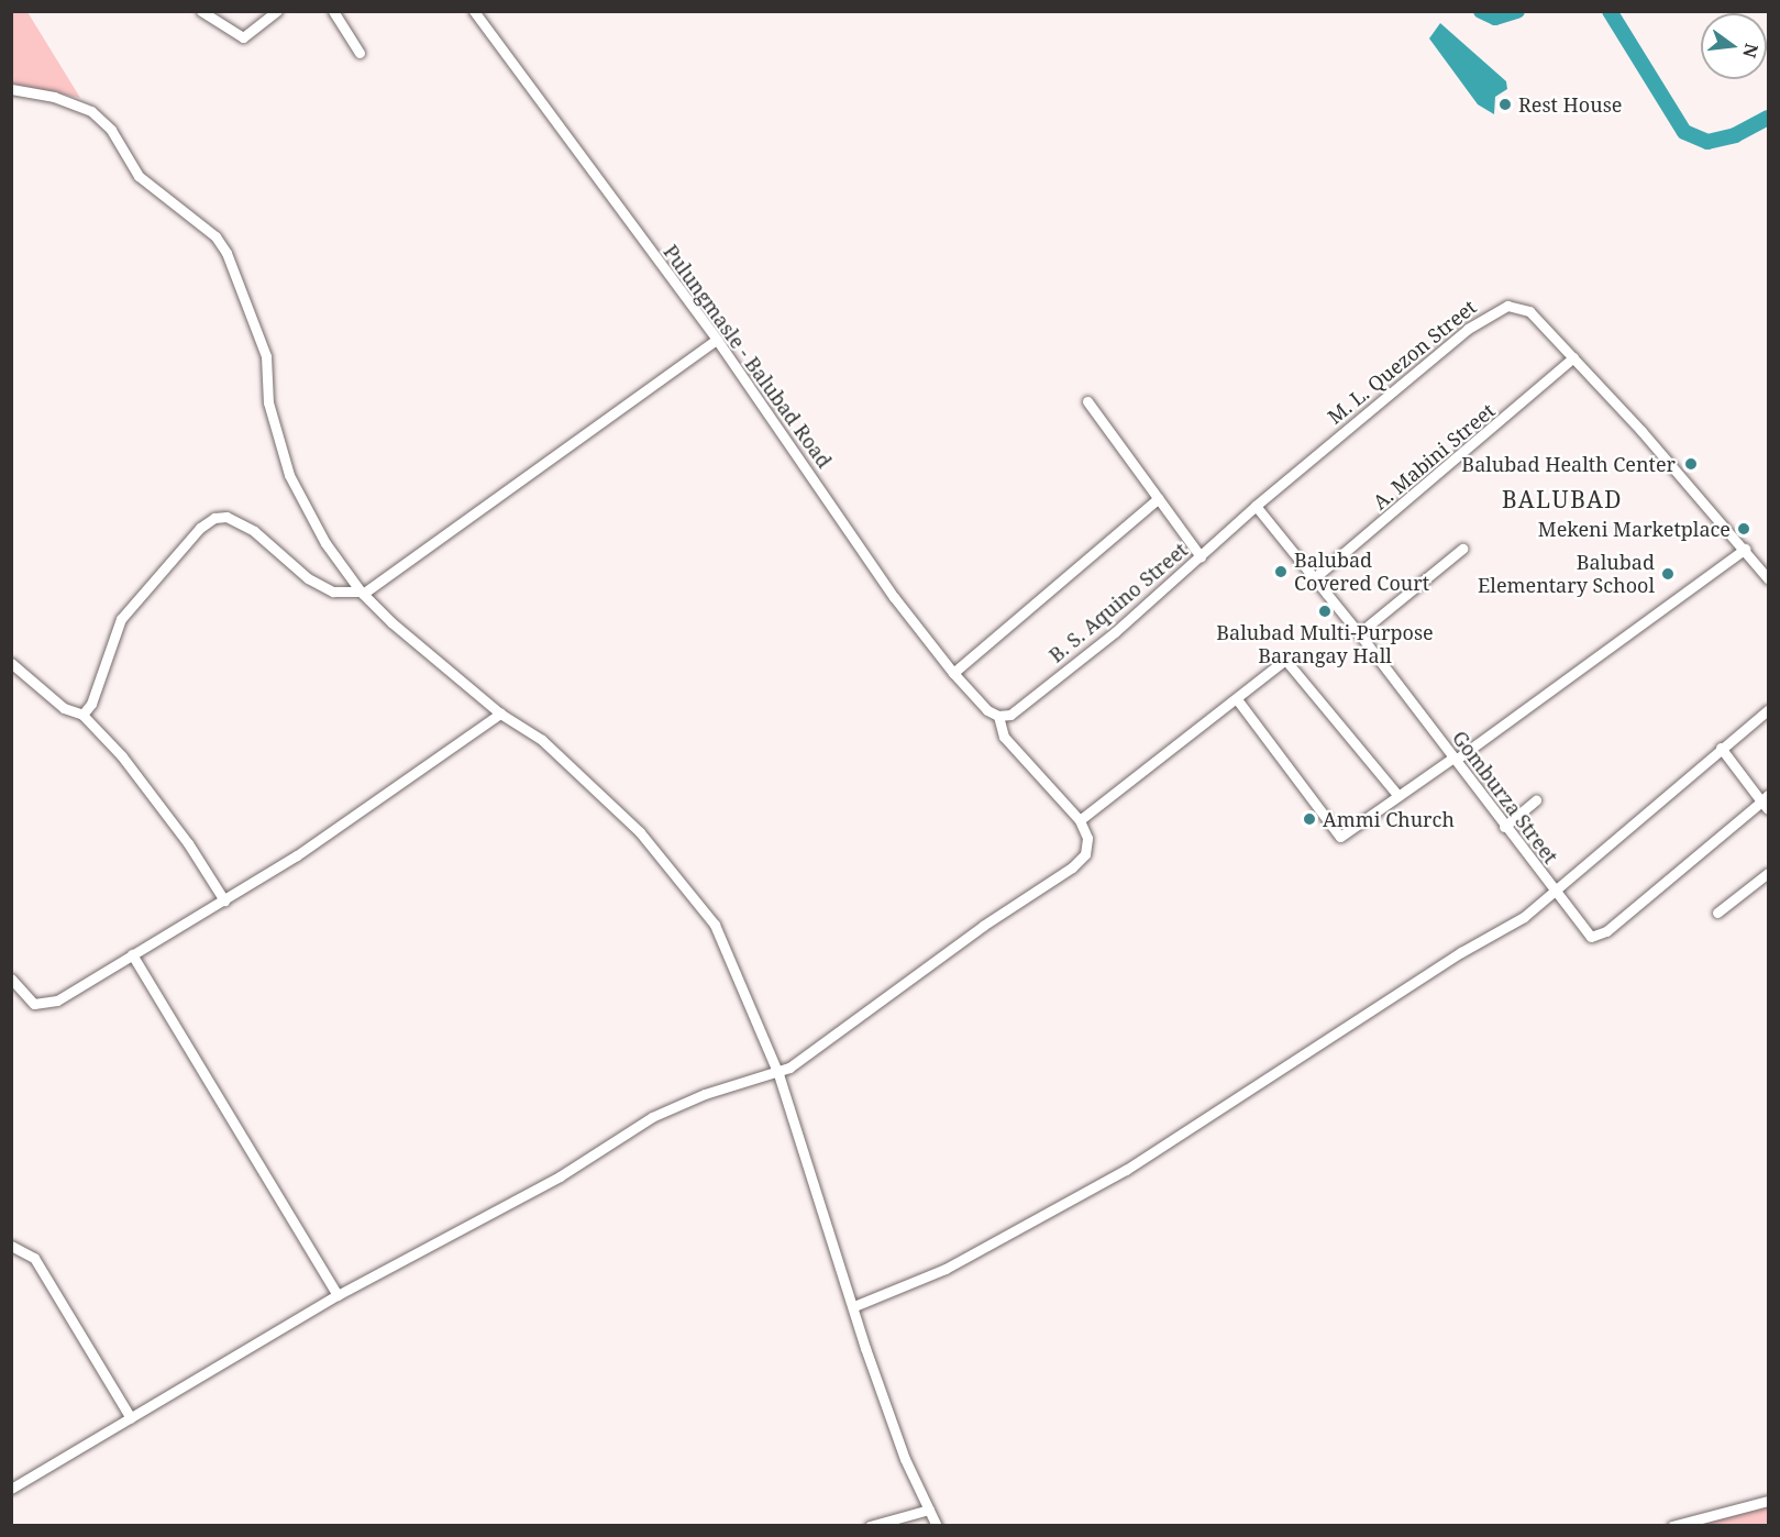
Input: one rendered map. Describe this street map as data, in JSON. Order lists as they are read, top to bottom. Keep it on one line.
{"streets":{"street":["Pulungmasle - Balubad Road","M. L. Quezon Street","A. Mabini Street","B. S. Aquino Street","Gomburza Street"]},"crossings":[["Pulungmasle - Balubad Road","B. S. Aquino Street"],["M. L. Quezon Street","A. Mabini Street"],["M. L. Quezon Street","B. S. Aquino Street"],["M. L. Quezon Street","Gomburza Street"],["A. Mabini Street","Gomburza Street"],["B. S. Aquino Street","Gomburza Street"]],"districts":["BALUBAD"],"places":["Rest House","Balubad Health Center","Mekeni Marketplace","Balubad Covered Court","Balubad Elementary School","Balubad Multi-Purpose Barangay Hall","Ammi Church"],"north":"right"}
